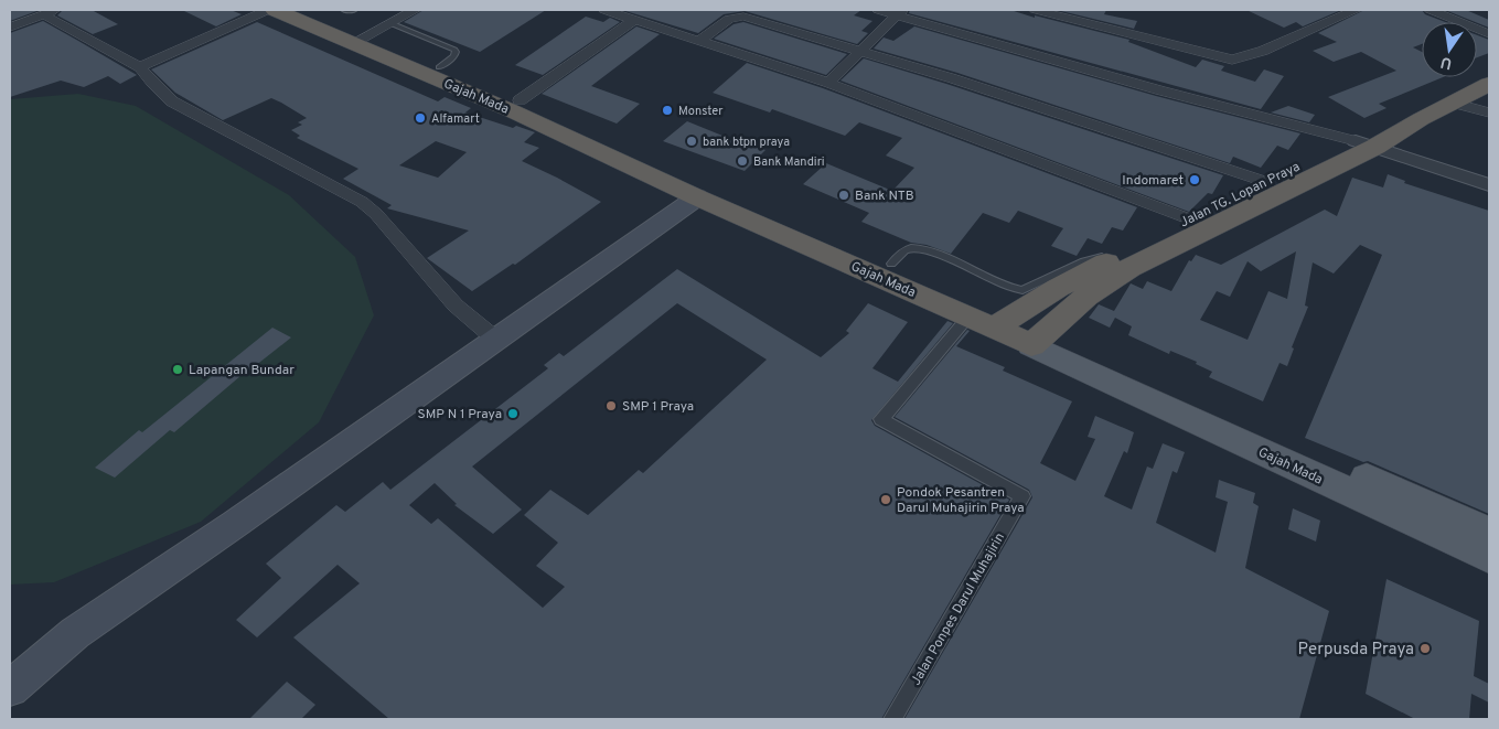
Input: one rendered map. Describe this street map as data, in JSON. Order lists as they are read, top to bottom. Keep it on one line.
{"streets":{"highway":["Gajah Mada","Jalan TG. Lopan Praya"],"street":["Jalan Ponpes Darul Muhajirin"]},"crossings":[["Gajah Mada","Jalan TG. Lopan Praya"],["Gajah Mada","Jalan Ponpes Darul Muhajirin"]],"places":["Monster","Alfamart","bank btpn praya","Bank Mandiri","Indomaret","Bank NTB","Lapangan Bundar","SMP 1 Praya","SMP N 1 Praya","Pondok Pesantren Darul Muhajirin Praya","Perpusda Praya"],"north":"bottom"}
